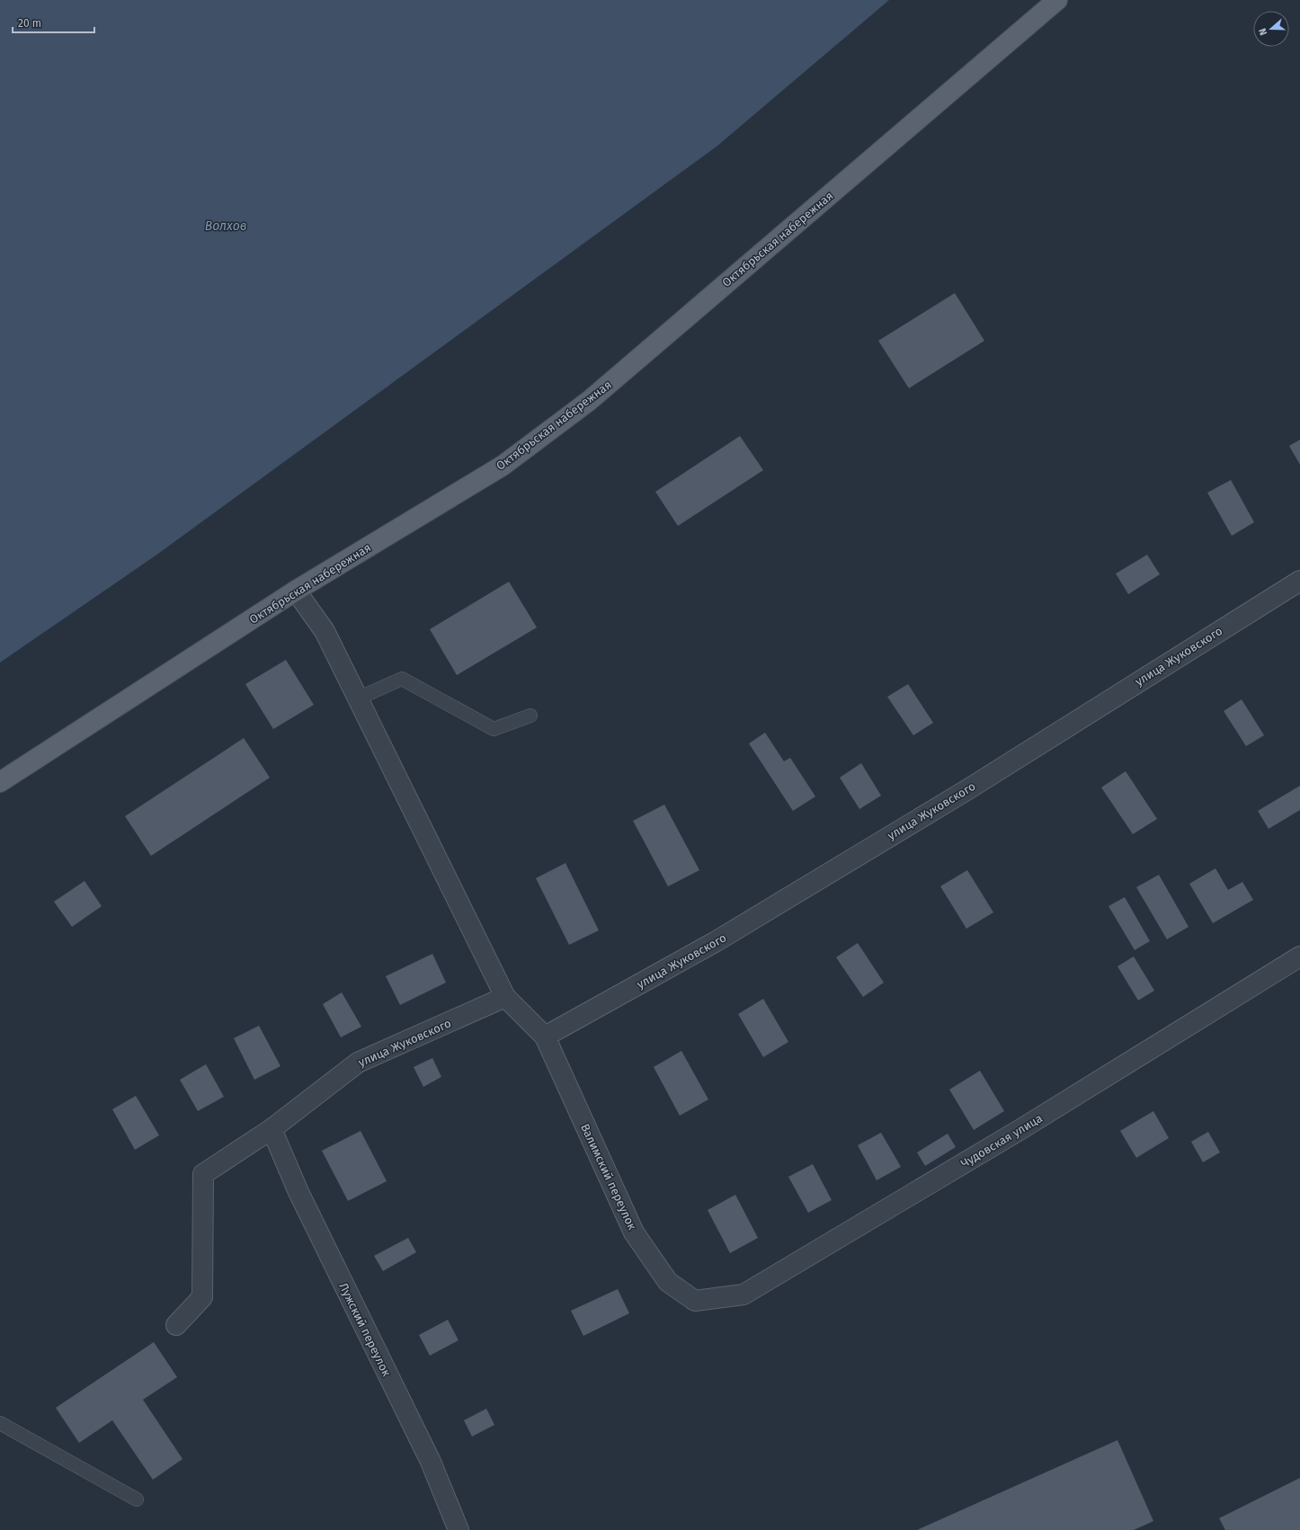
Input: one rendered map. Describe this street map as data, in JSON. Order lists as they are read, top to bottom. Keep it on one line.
{"streets":{"main road":["Октябрьская набережная"],"street":["улица Жуковского","Чудовская улица","Валимский переулок","Лужский переулок"]},"crossings":[["улица Жуковского","Валимский переулок"],["улица Жуковского","Лужский переулок"],["Чудовская улица","Валимский переулок"]],"water":["Волхов"],"scale_bar":"20 m","north":"left"}
